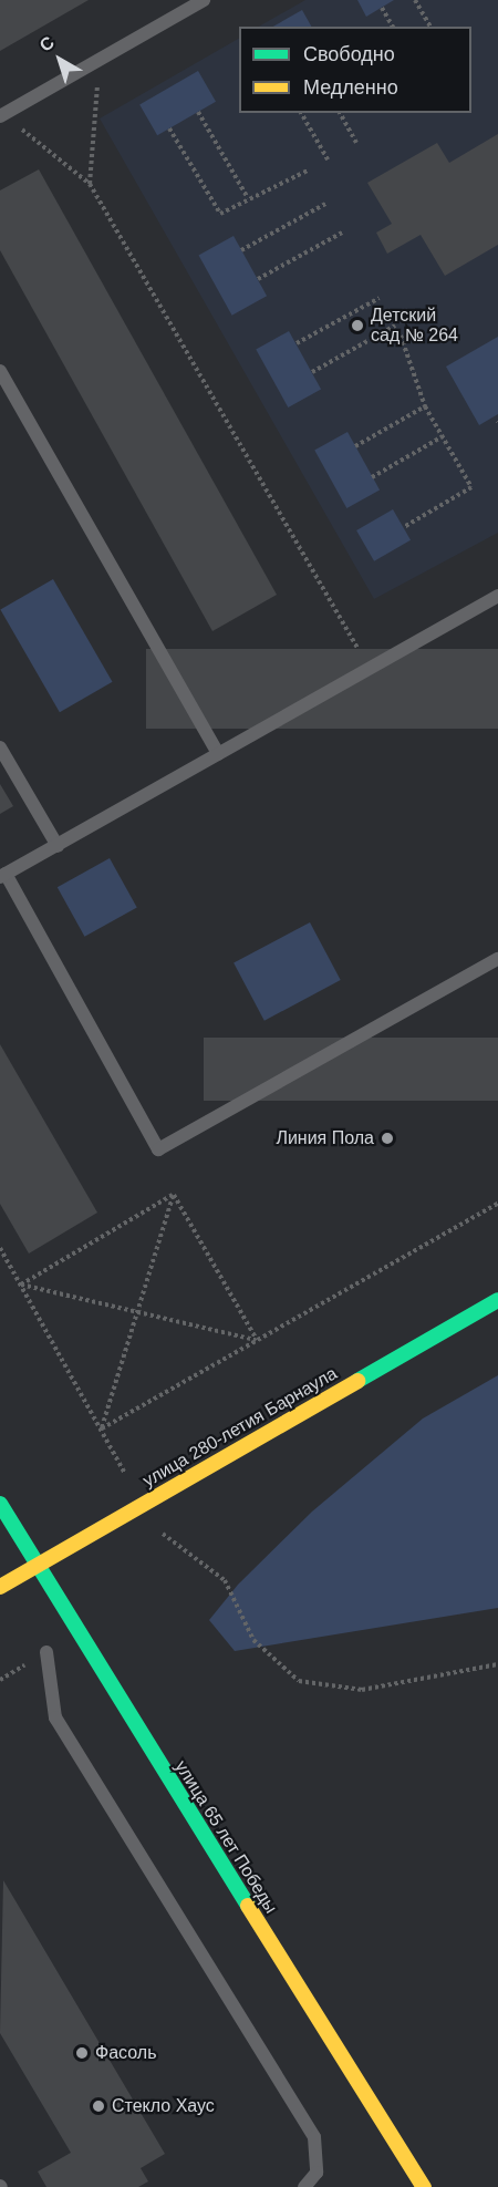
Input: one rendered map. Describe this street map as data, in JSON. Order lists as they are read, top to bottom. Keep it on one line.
{"streets":{"street":["улица 280-летия Барнаула","улица 65 лет Победы"]},"crossings":[["улица 280-летия Барнаула","улица 65 лет Победы"]],"places":["Детский сад № 264","Линия Пола","Фасоль","Стекло Хаус"],"legend":["Свободно","Медленно"],"north":"top left"}
